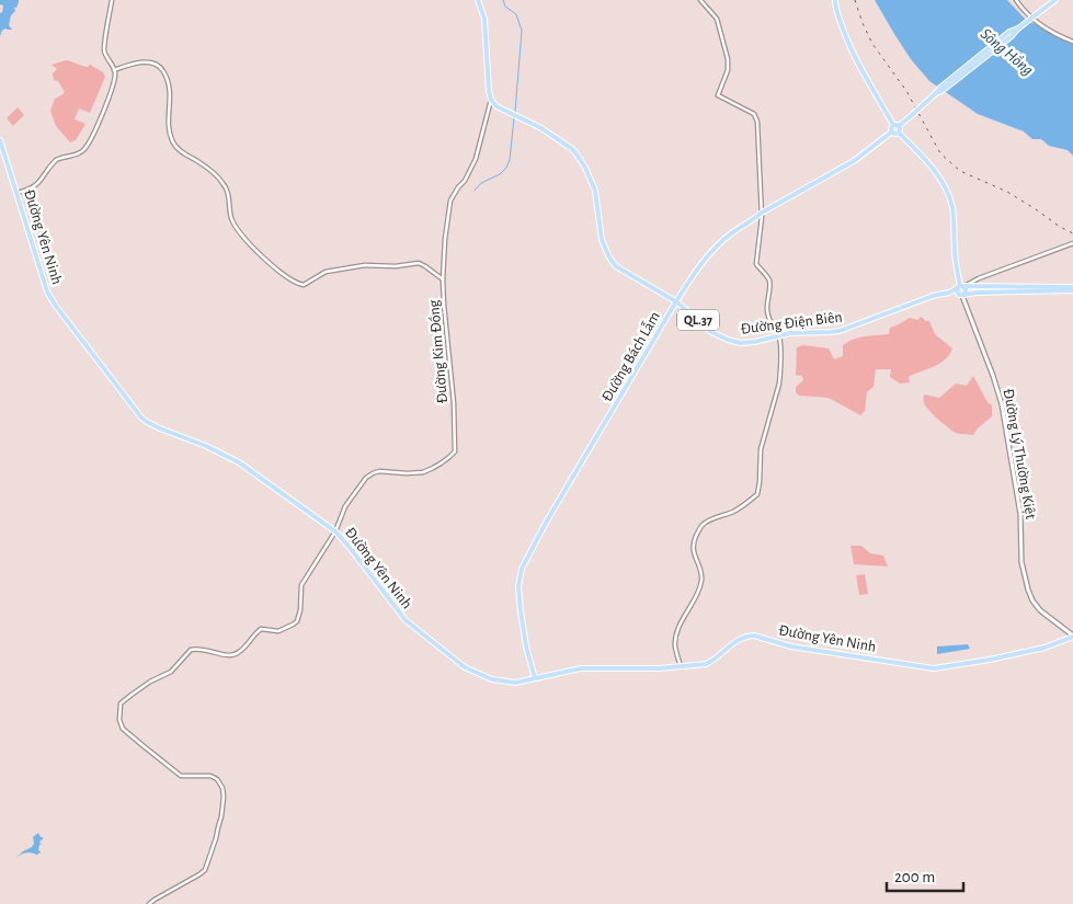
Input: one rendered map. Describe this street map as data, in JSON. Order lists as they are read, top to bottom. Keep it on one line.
{"streets":{"main road":["Đường Yên Ninh","QL.37","Đường Điện Biên","Đường Bách Lẫm","Đường Lý Thường Kiệt"],"street":["Đường Kim Đồng"]},"crossings":[["Đường Yên Ninh","Đường Kim Đồng"],["Đường Yên Ninh","Đường Bách Lẫm"],["Đường Yên Ninh","Đường Lý Thường Kiệt"],["QL.37","Đường Điện Biên"],["QL.37","Đường Lý Thường Kiệt"],["Đường Điện Biên","Đường Kim Đồng"],["Đường Điện Biên","Đường Bách Lẫm"],["Đường Điện Biên","Đường Lý Thường Kiệt"]],"water":["Sông Hồng"],"scale_bar":"200 m"}
